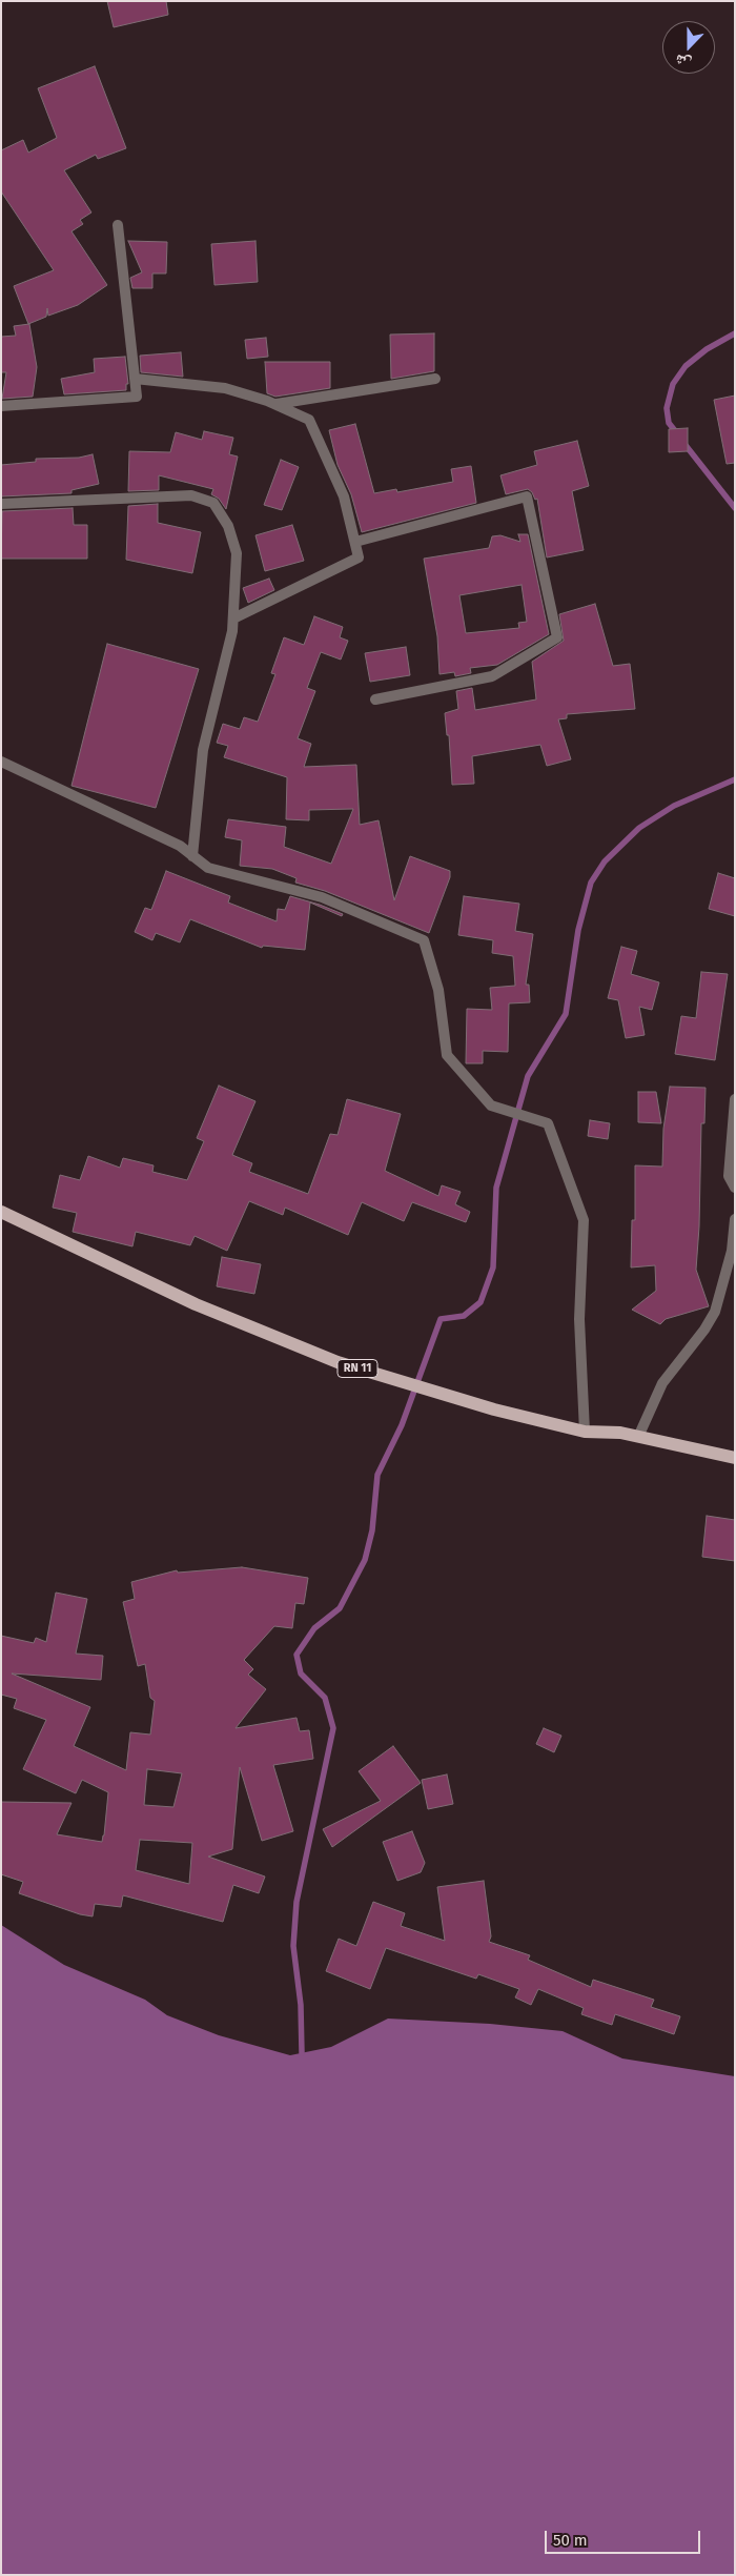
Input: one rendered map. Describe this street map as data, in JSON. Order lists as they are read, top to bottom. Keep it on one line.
{"streets":{"main road":["RN 11"]},"scale_bar":"50 m","north":"bottom"}
